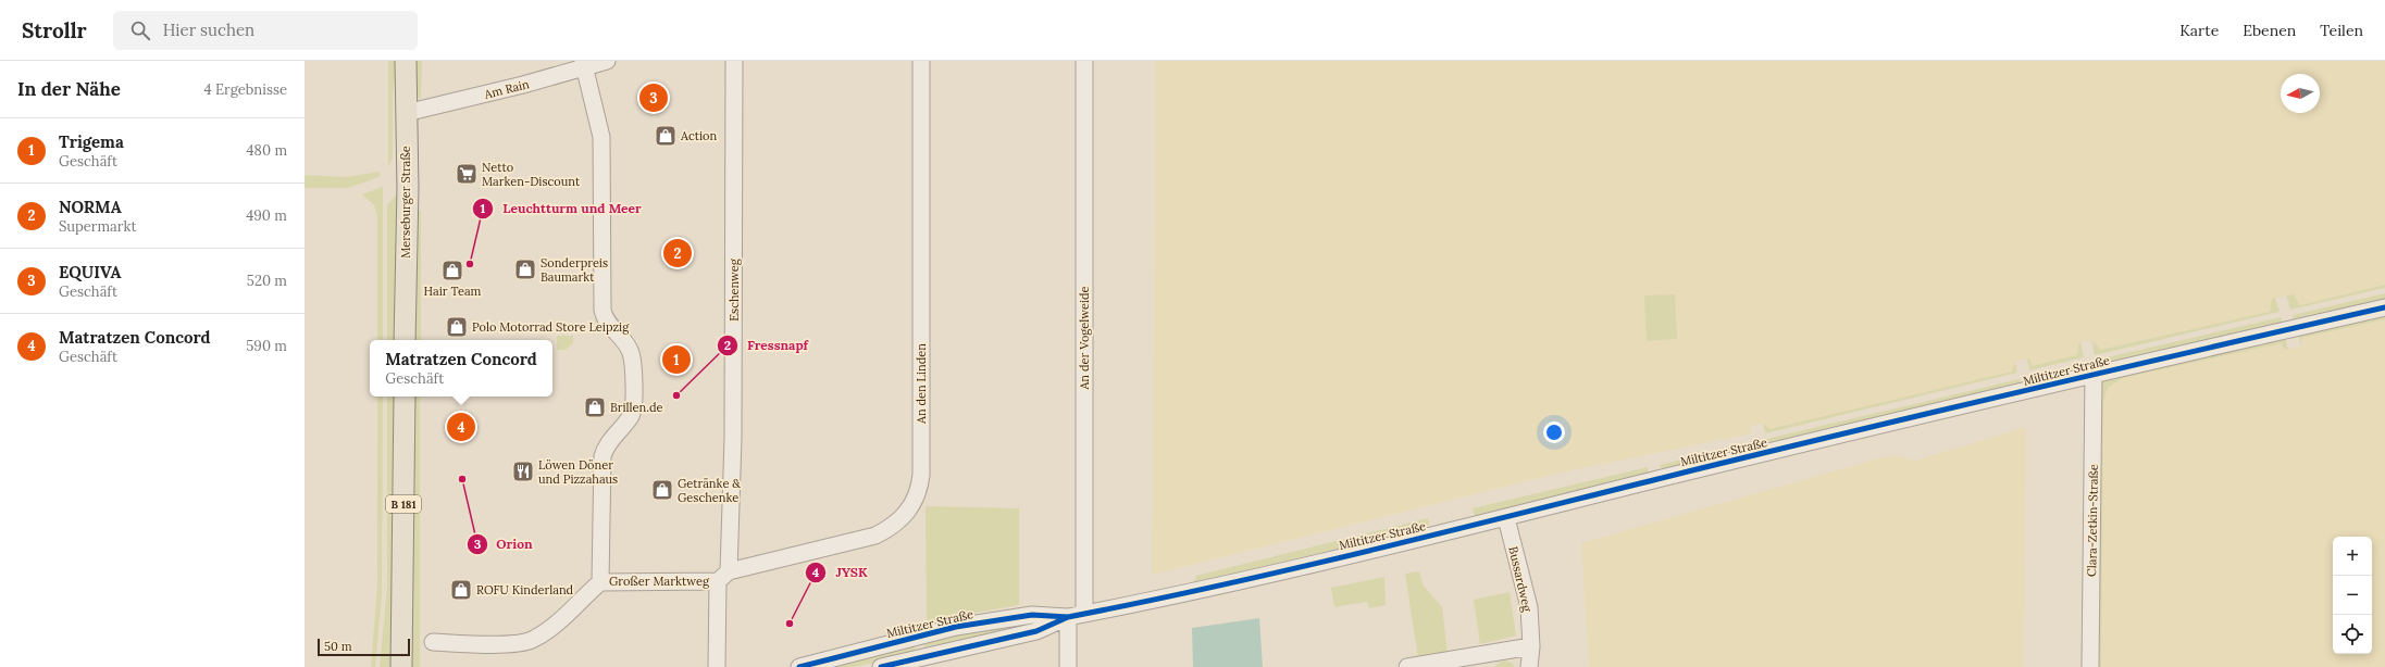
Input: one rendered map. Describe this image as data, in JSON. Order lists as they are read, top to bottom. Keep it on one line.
{"streets":{"main road":["Merseburger Straße","B 181"],"street":["Am Rain","Eschenweg","An der Vogelweide","Miltitzer Straße","An den Linden","Clara-Zetkin-Straße","Bussardweg","Großer Marktweg"]},"crossings":[["Am Rain","Merseburger Straße"],["Am Rain","Großer Marktweg"],["Eschenweg","An den Linden"],["Eschenweg","Großer Marktweg"],["An der Vogelweide","Miltitzer Straße"],["Miltitzer Straße","Clara-Zetkin-Straße"],["Miltitzer Straße","Bussardweg"],["An den Linden","Großer Marktweg"]],"places":{"shop":["Action","Sonderpreis Baumarkt","Hair Team","Polo Motorrad Store Leipzig","Brillen.de","Getränke & Geschenke","ROFU Kinderland"],"supermarket":["Netto Marken-Discount"],"other":["Leuchtturm und Meer","Fressnapf","Orion","JYSK"],"restaurant":["Löwen Döner und Pizzahaus"]},"scale_bar":"50 m","north":"left","page":{"header":"Strollr","search":"Hier suchen","nav":["Karte","Ebenen","Teilen"],"heading":["In der Nähe","4 Ergebnisse"],"pins":["3","2","1","4"],"list":[{"mark":"1","name":"Trigema","note":"Geschäft","value":"480 m"},{"mark":"2","name":"NORMA","note":"Supermarkt","value":"490 m"},{"mark":"3","name":"EQUIVA","note":"Geschäft","value":"520 m"},{"mark":"4","name":"Matratzen Concord","note":"Geschäft","value":"590 m"}],"popup":["Matratzen Concord","Geschäft"],"map_buttons":["+","−"],"scale":"50 m"}}
